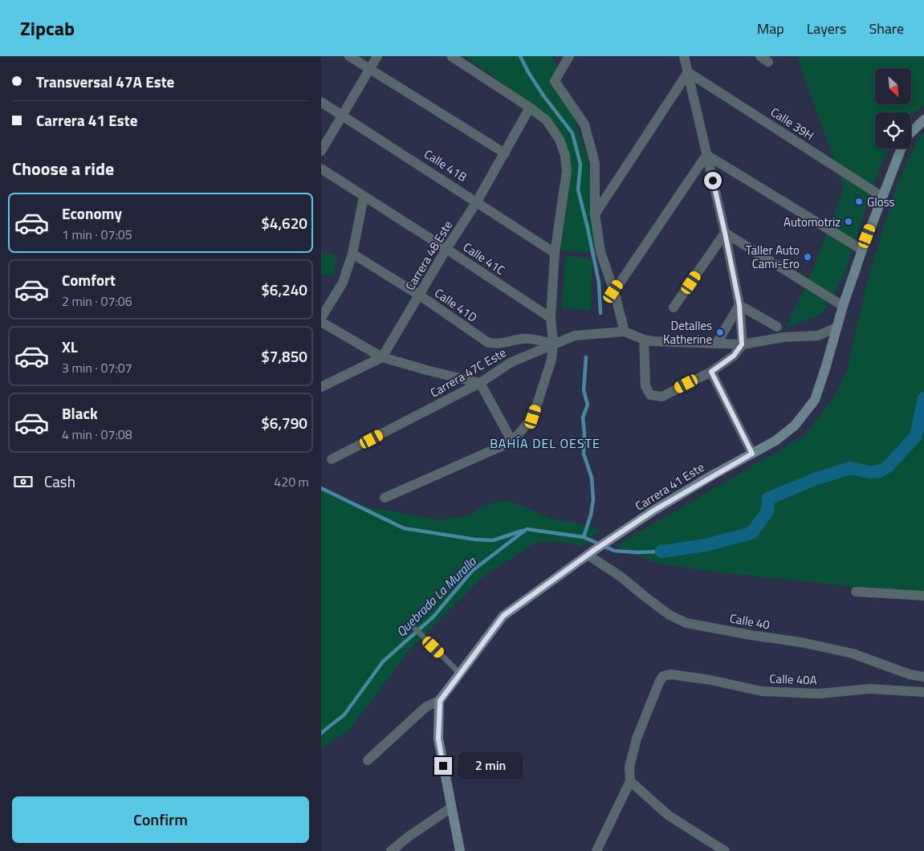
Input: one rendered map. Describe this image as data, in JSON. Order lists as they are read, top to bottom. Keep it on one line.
{"streets":{"street":["Calle 39H","Calle 41B","Carrera 48 Este","Calle 41C","Calle 41D","Carrera 47C Este","Carrera 41 Este","Calle 40","Calle 40A"]},"crossings":[["Calle 39H","Carrera 41 Este"],["Calle 41B","Carrera 48 Este"],["Carrera 48 Este","Calle 41C"],["Carrera 48 Este","Calle 41D"],["Calle 41D","Carrera 47C Este"],["Carrera 41 Este","Calle 40"]],"districts":["BAHÍA DEL OESTE"],"water":["Quebrada La Muralla"],"places":["Gloss","Automotriz","Taller Auto Cami-Ero","Detalles Katherine"],"north":"bottom right","page":{"header":"Zipcab","nav":["Map","Layers","Share"],"banner":["Transversal 47A Este","Carrera 41 Este"],"heading":"Choose a ride","list":[{"name":"Economy","note":"1 min · 07:05","value":"$4,620"},{"name":"Comfort","note":"2 min · 07:06","value":"$6,240"},{"name":"XL","note":"3 min · 07:07","value":"$7,850"},{"name":"Black","note":"4 min · 07:08","value":"$6,790"}],"pay":["Cash","420 m"],"bubble":"2 min","buttons":"Confirm"}}
